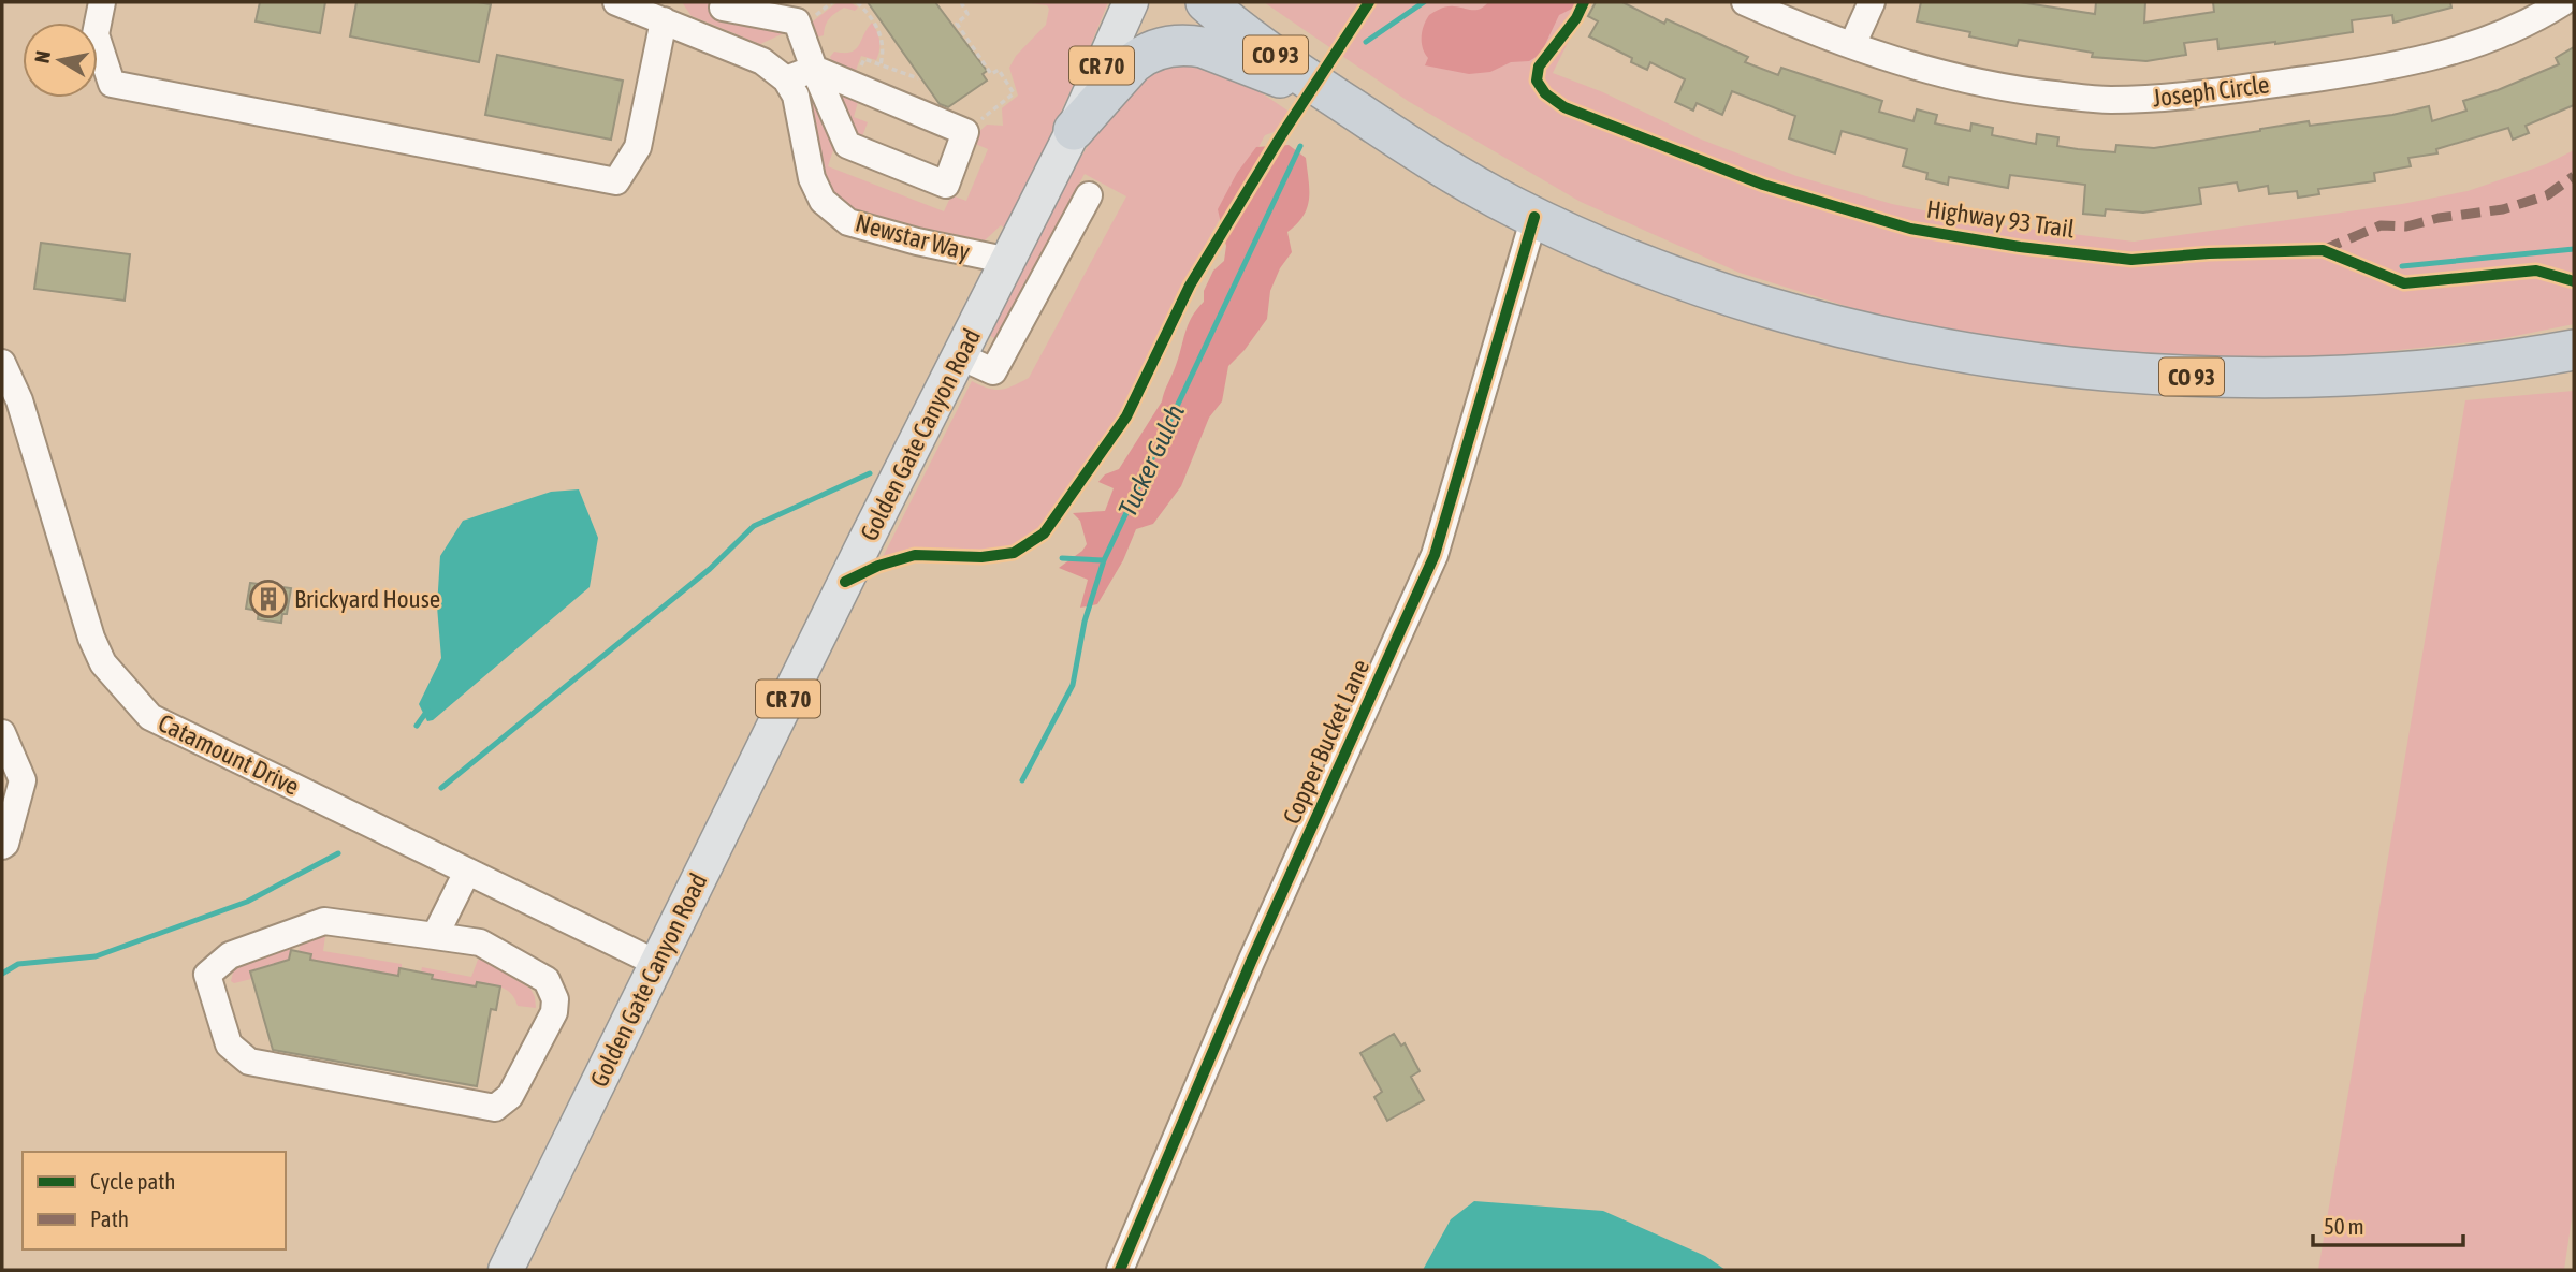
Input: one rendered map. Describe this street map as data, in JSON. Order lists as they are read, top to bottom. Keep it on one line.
{"streets":{"highway":["CO 93"],"main road":["CR 70","Golden Gate Canyon Road"],"street":["Joseph Circle","Newstar Way","Copper Bucket Lane","Catamount Drive"],"cycle path":["Highway 93 Trail"]},"crossings":[["CO 93","Copper Bucket Lane"],["Newstar Way","Golden Gate Canyon Road"],["Golden Gate Canyon Road","Catamount Drive"]],"water":["Tucker Gulch"],"places":{"building":["Brickyard House"]},"legend":["Cycle path","Path"],"scale_bar":"50 m","north":"left"}
